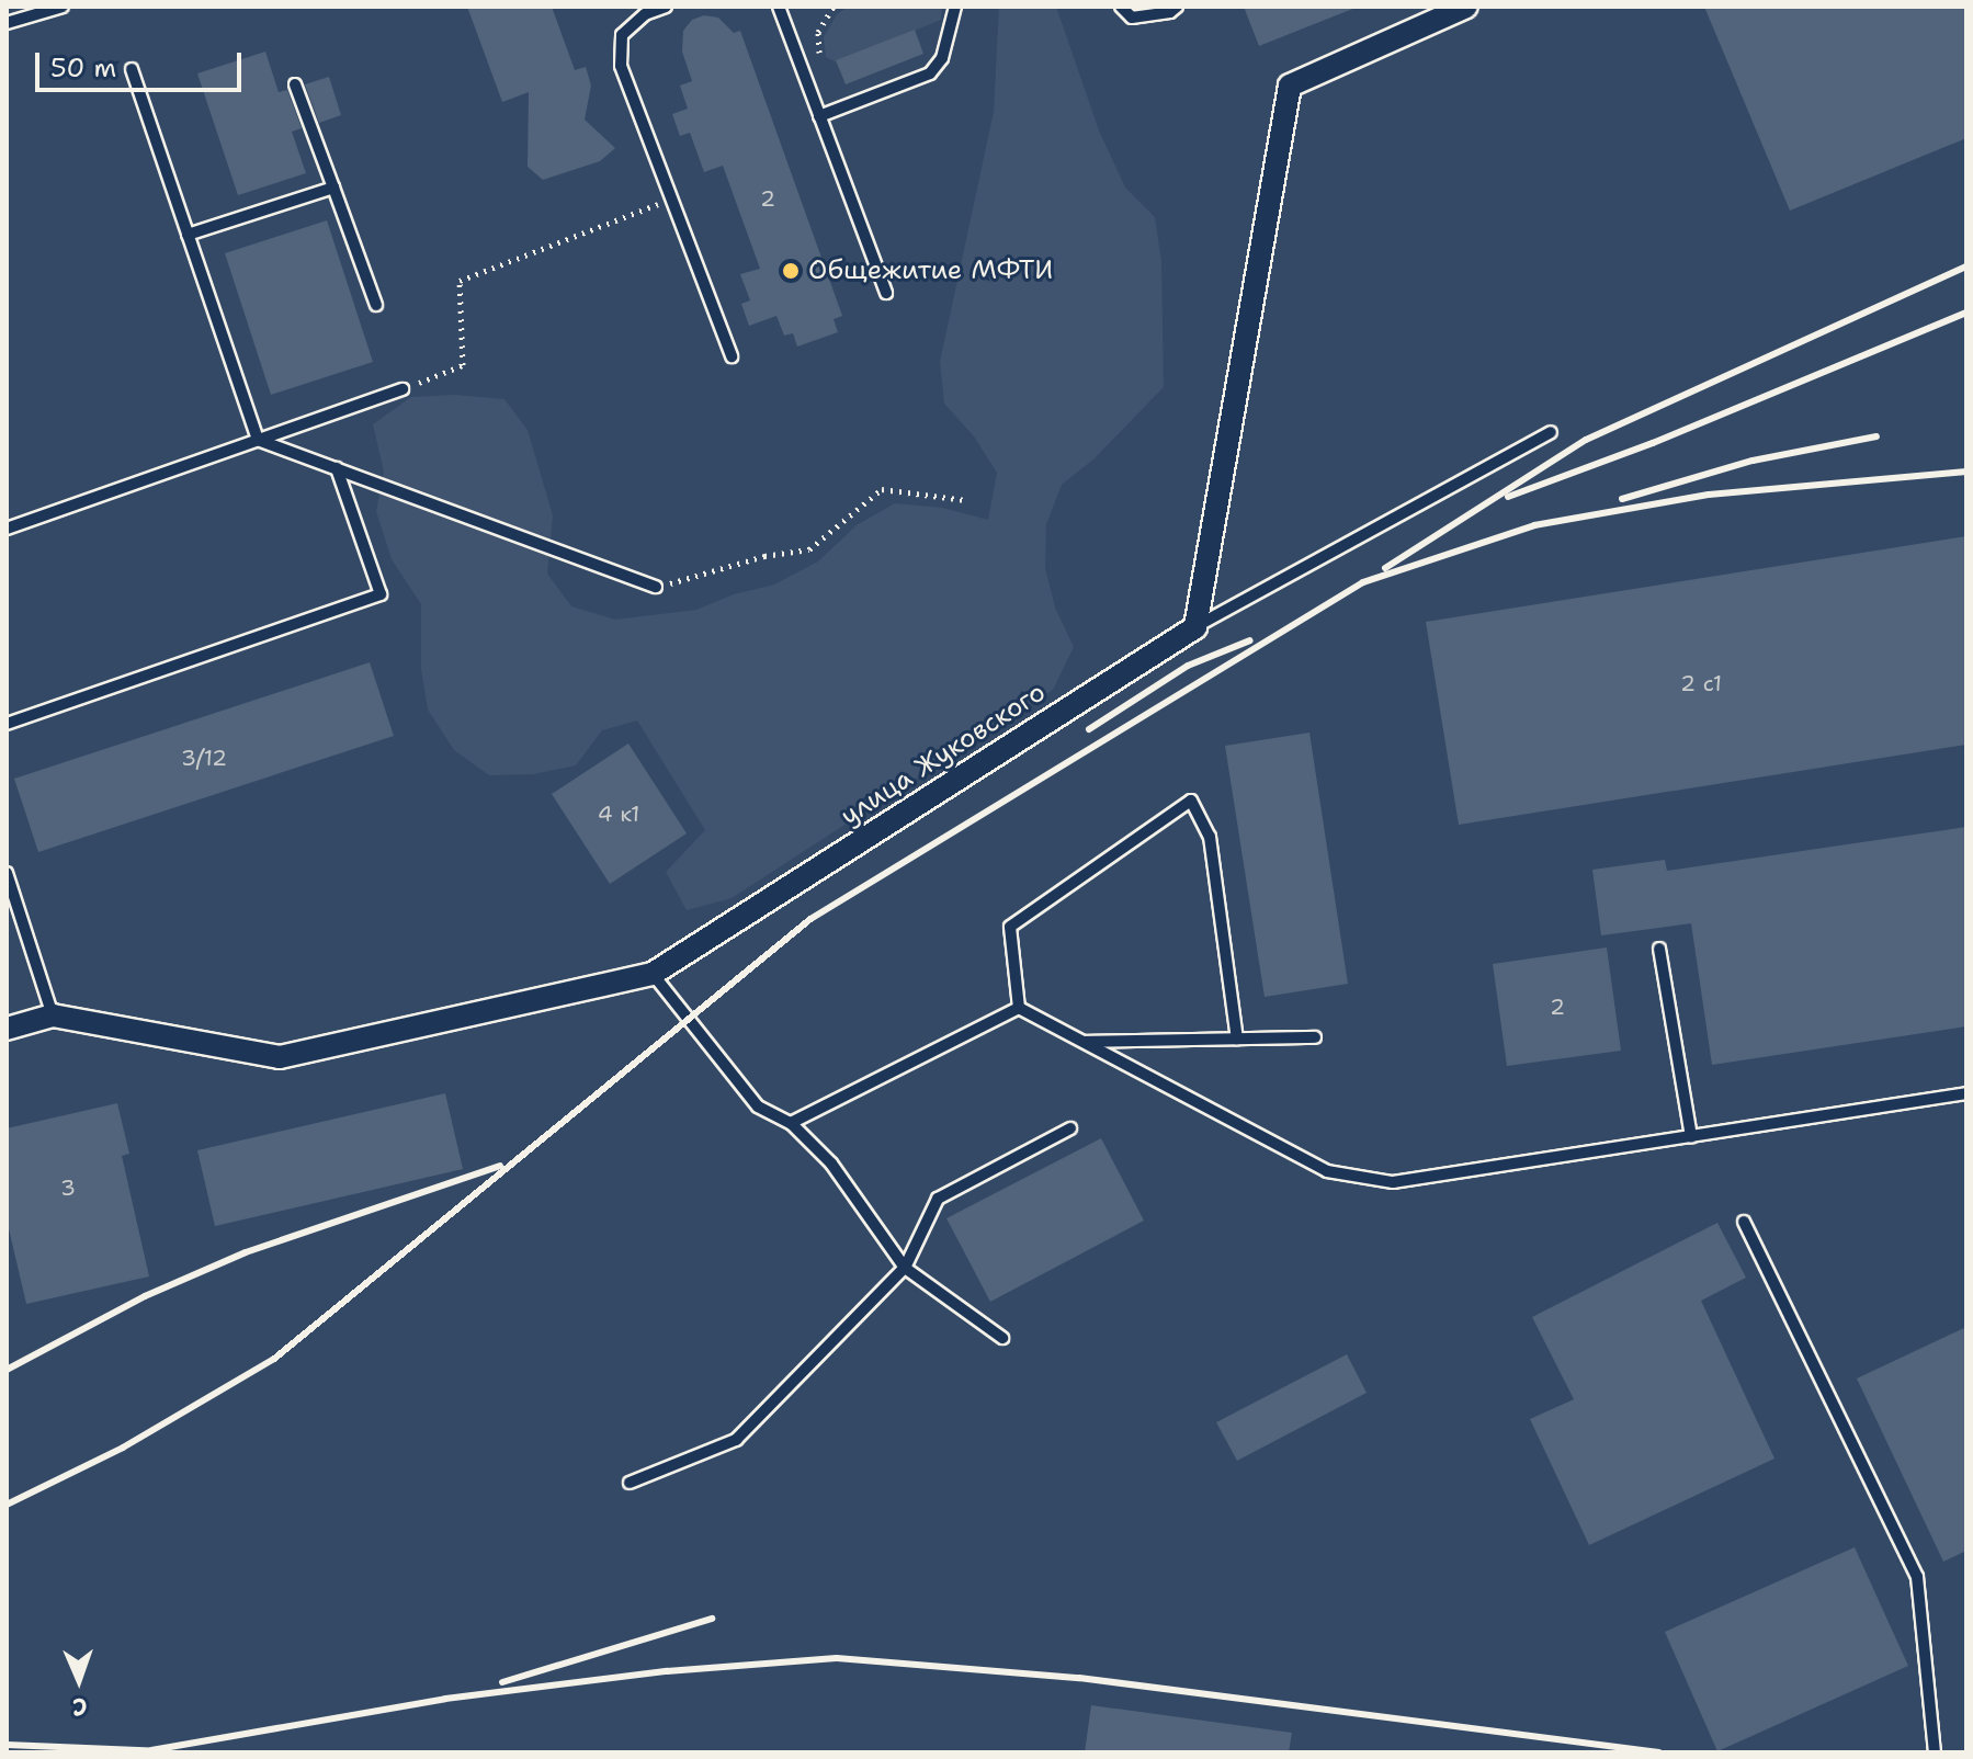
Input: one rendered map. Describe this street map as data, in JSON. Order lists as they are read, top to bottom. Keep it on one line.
{"streets":{"street":["улица Жуковского"]},"places":["Общежитие МФТИ"],"house_numbers":["2","2 с1","3/12","4 к1","2","3"],"scale_bar":"50 m","north":"bottom"}
